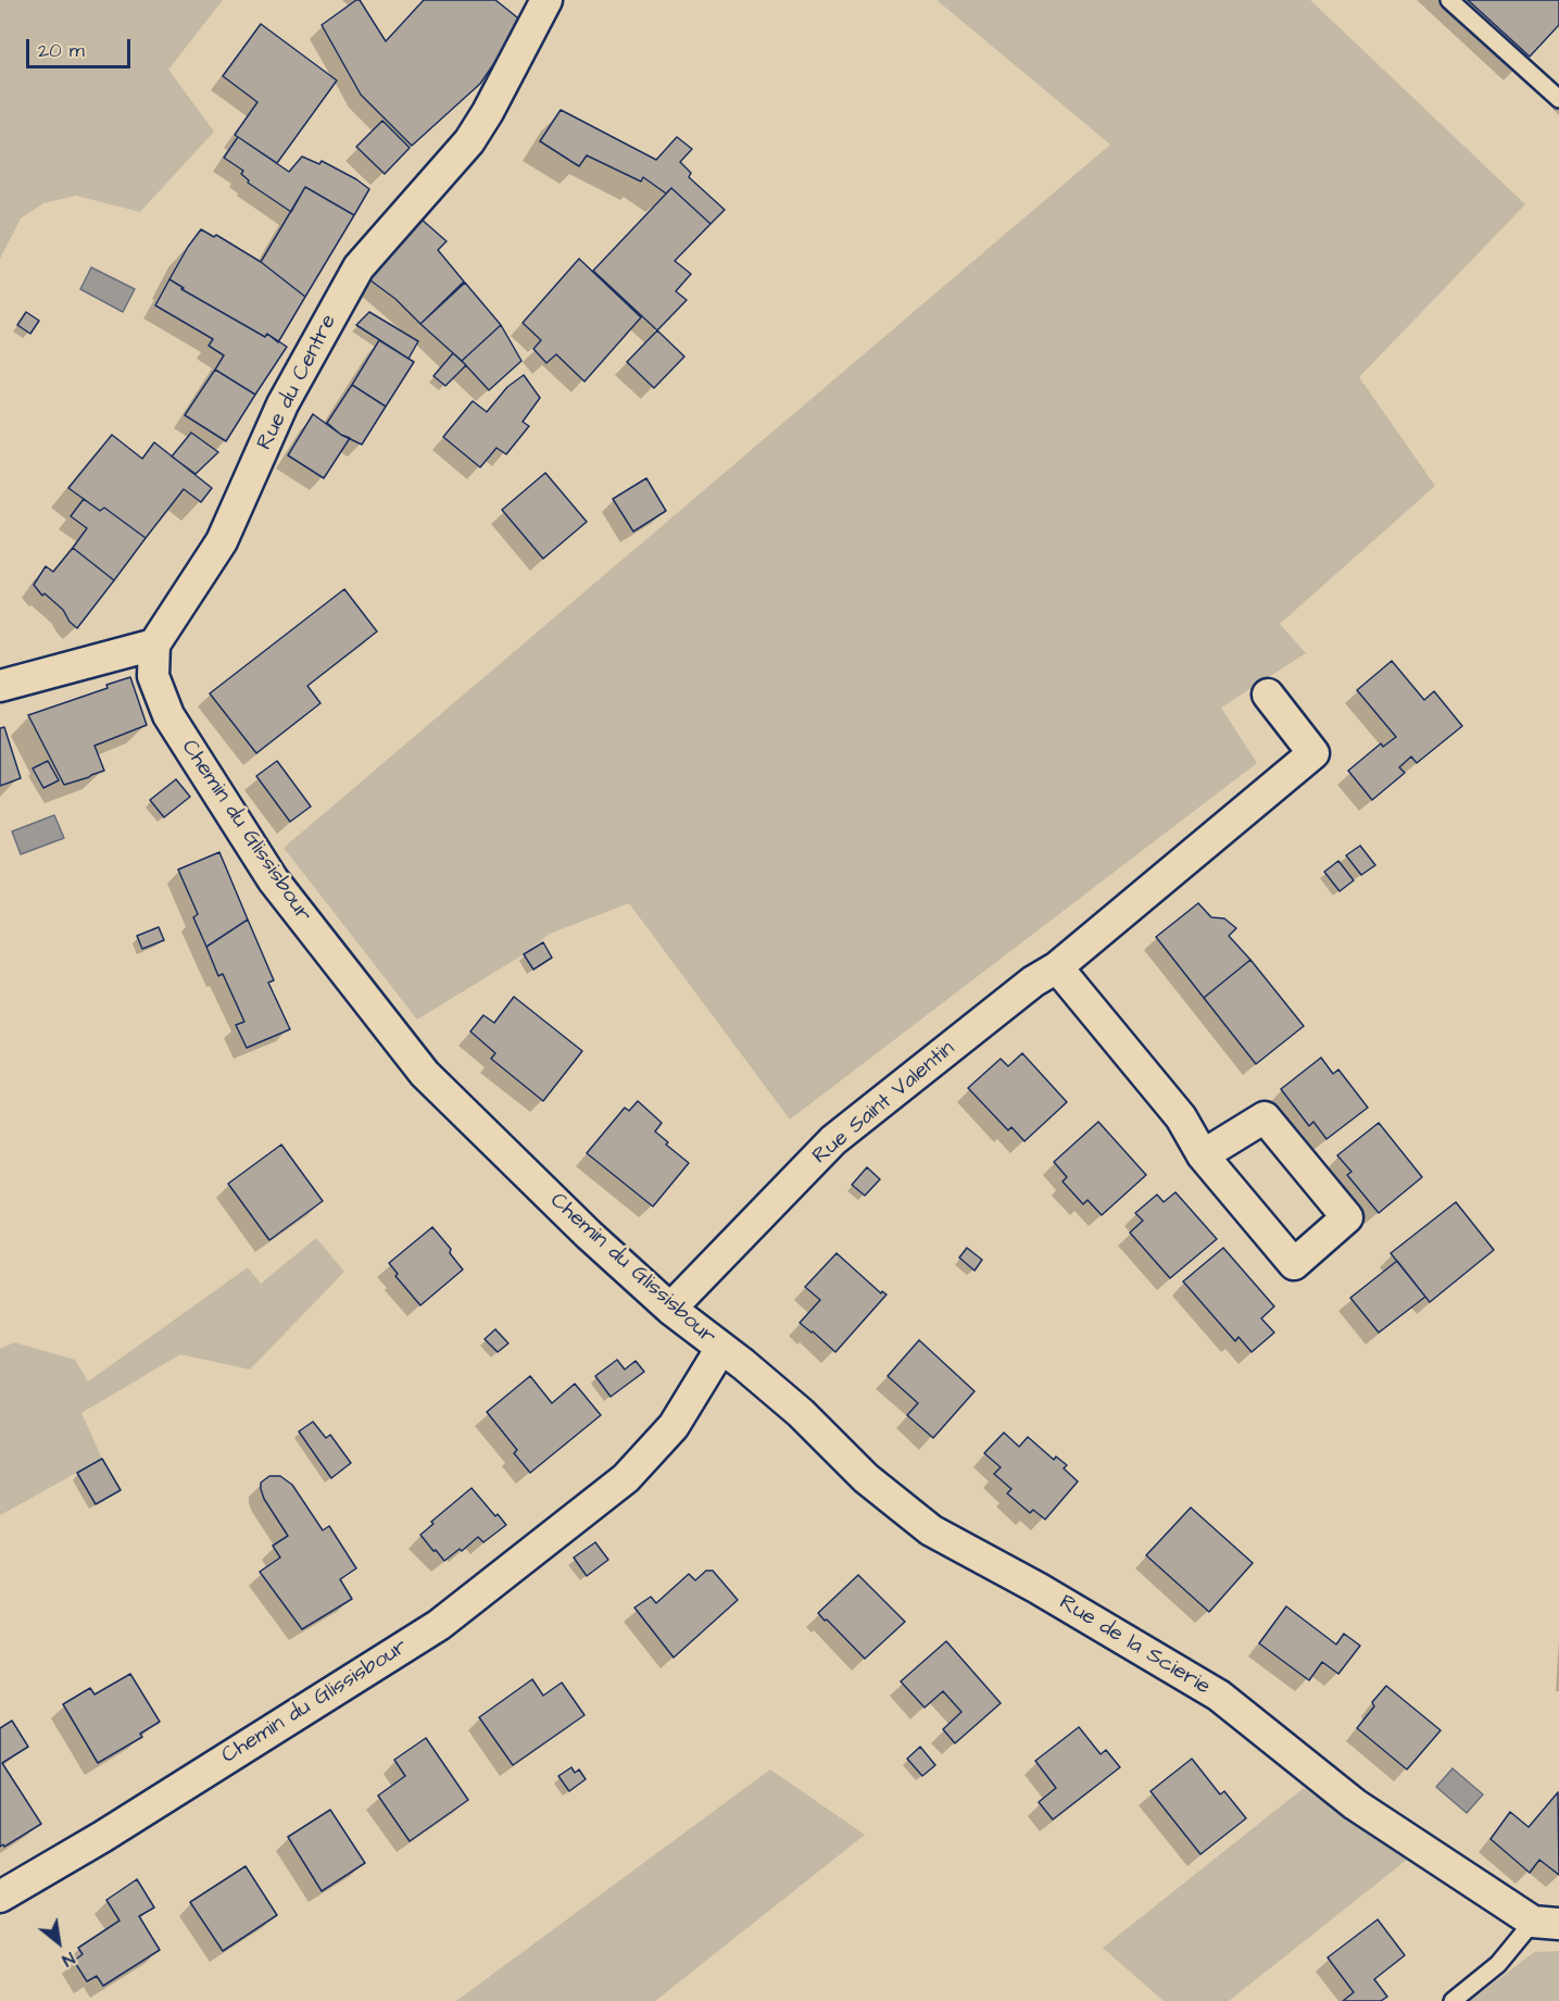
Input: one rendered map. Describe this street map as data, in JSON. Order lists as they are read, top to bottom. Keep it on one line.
{"streets":{"street":["Rue du Centre","Chemin du Glissisbour","Rue Saint Valentin","Rue de la Scierie"]},"crossings":[["Rue du Centre","Chemin du Glissisbour"],["Chemin du Glissisbour","Rue Saint Valentin"],["Chemin du Glissisbour","Rue de la Scierie"]],"scale_bar":"20 m","north":"bottom right"}
